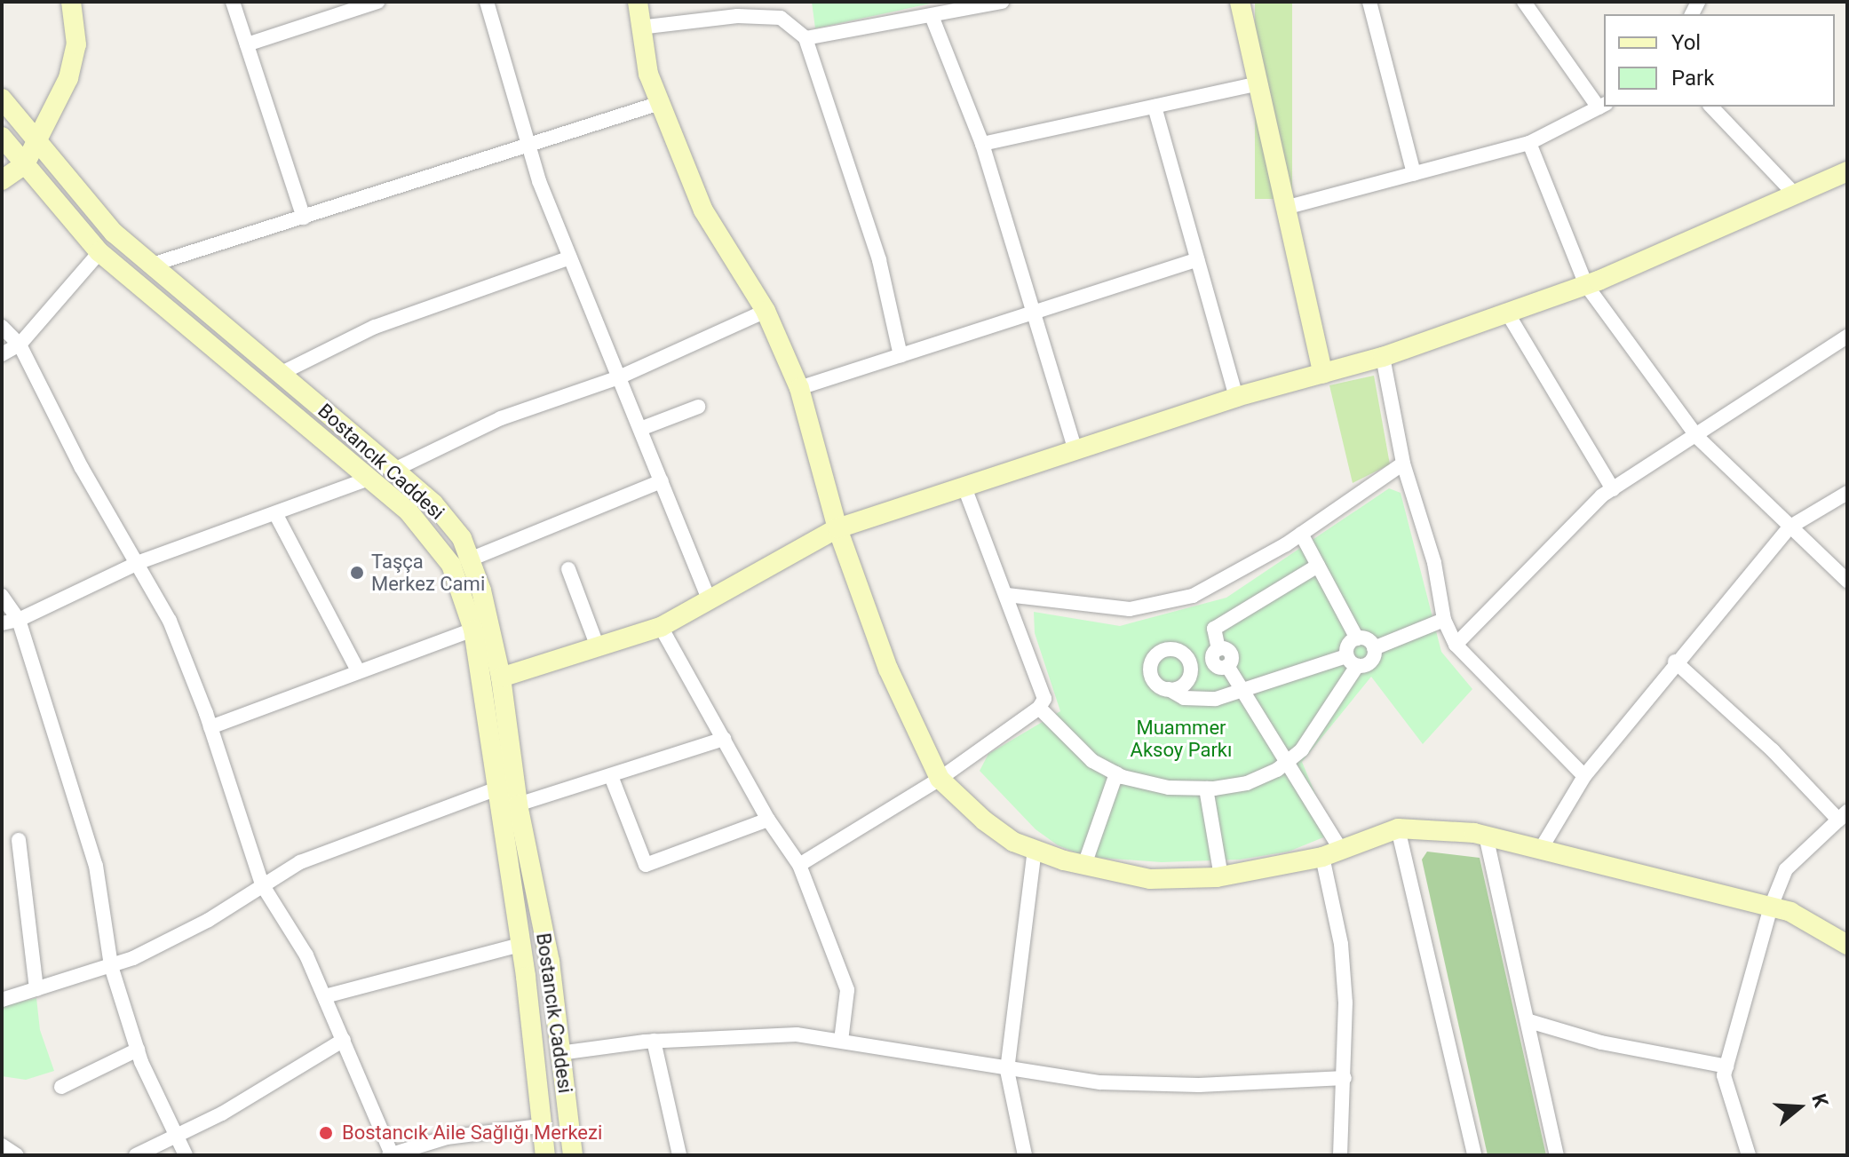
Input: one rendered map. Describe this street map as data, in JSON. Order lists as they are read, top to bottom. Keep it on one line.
{"streets":{"street":["Bostancık Caddesi"]},"parks":["Muammer Aksoy Parkı"],"places":["Taşça Merkez Cami","Bostancık Aile Sağlığı Merkezi"],"legend":["Yol","Park"],"north":"right"}
